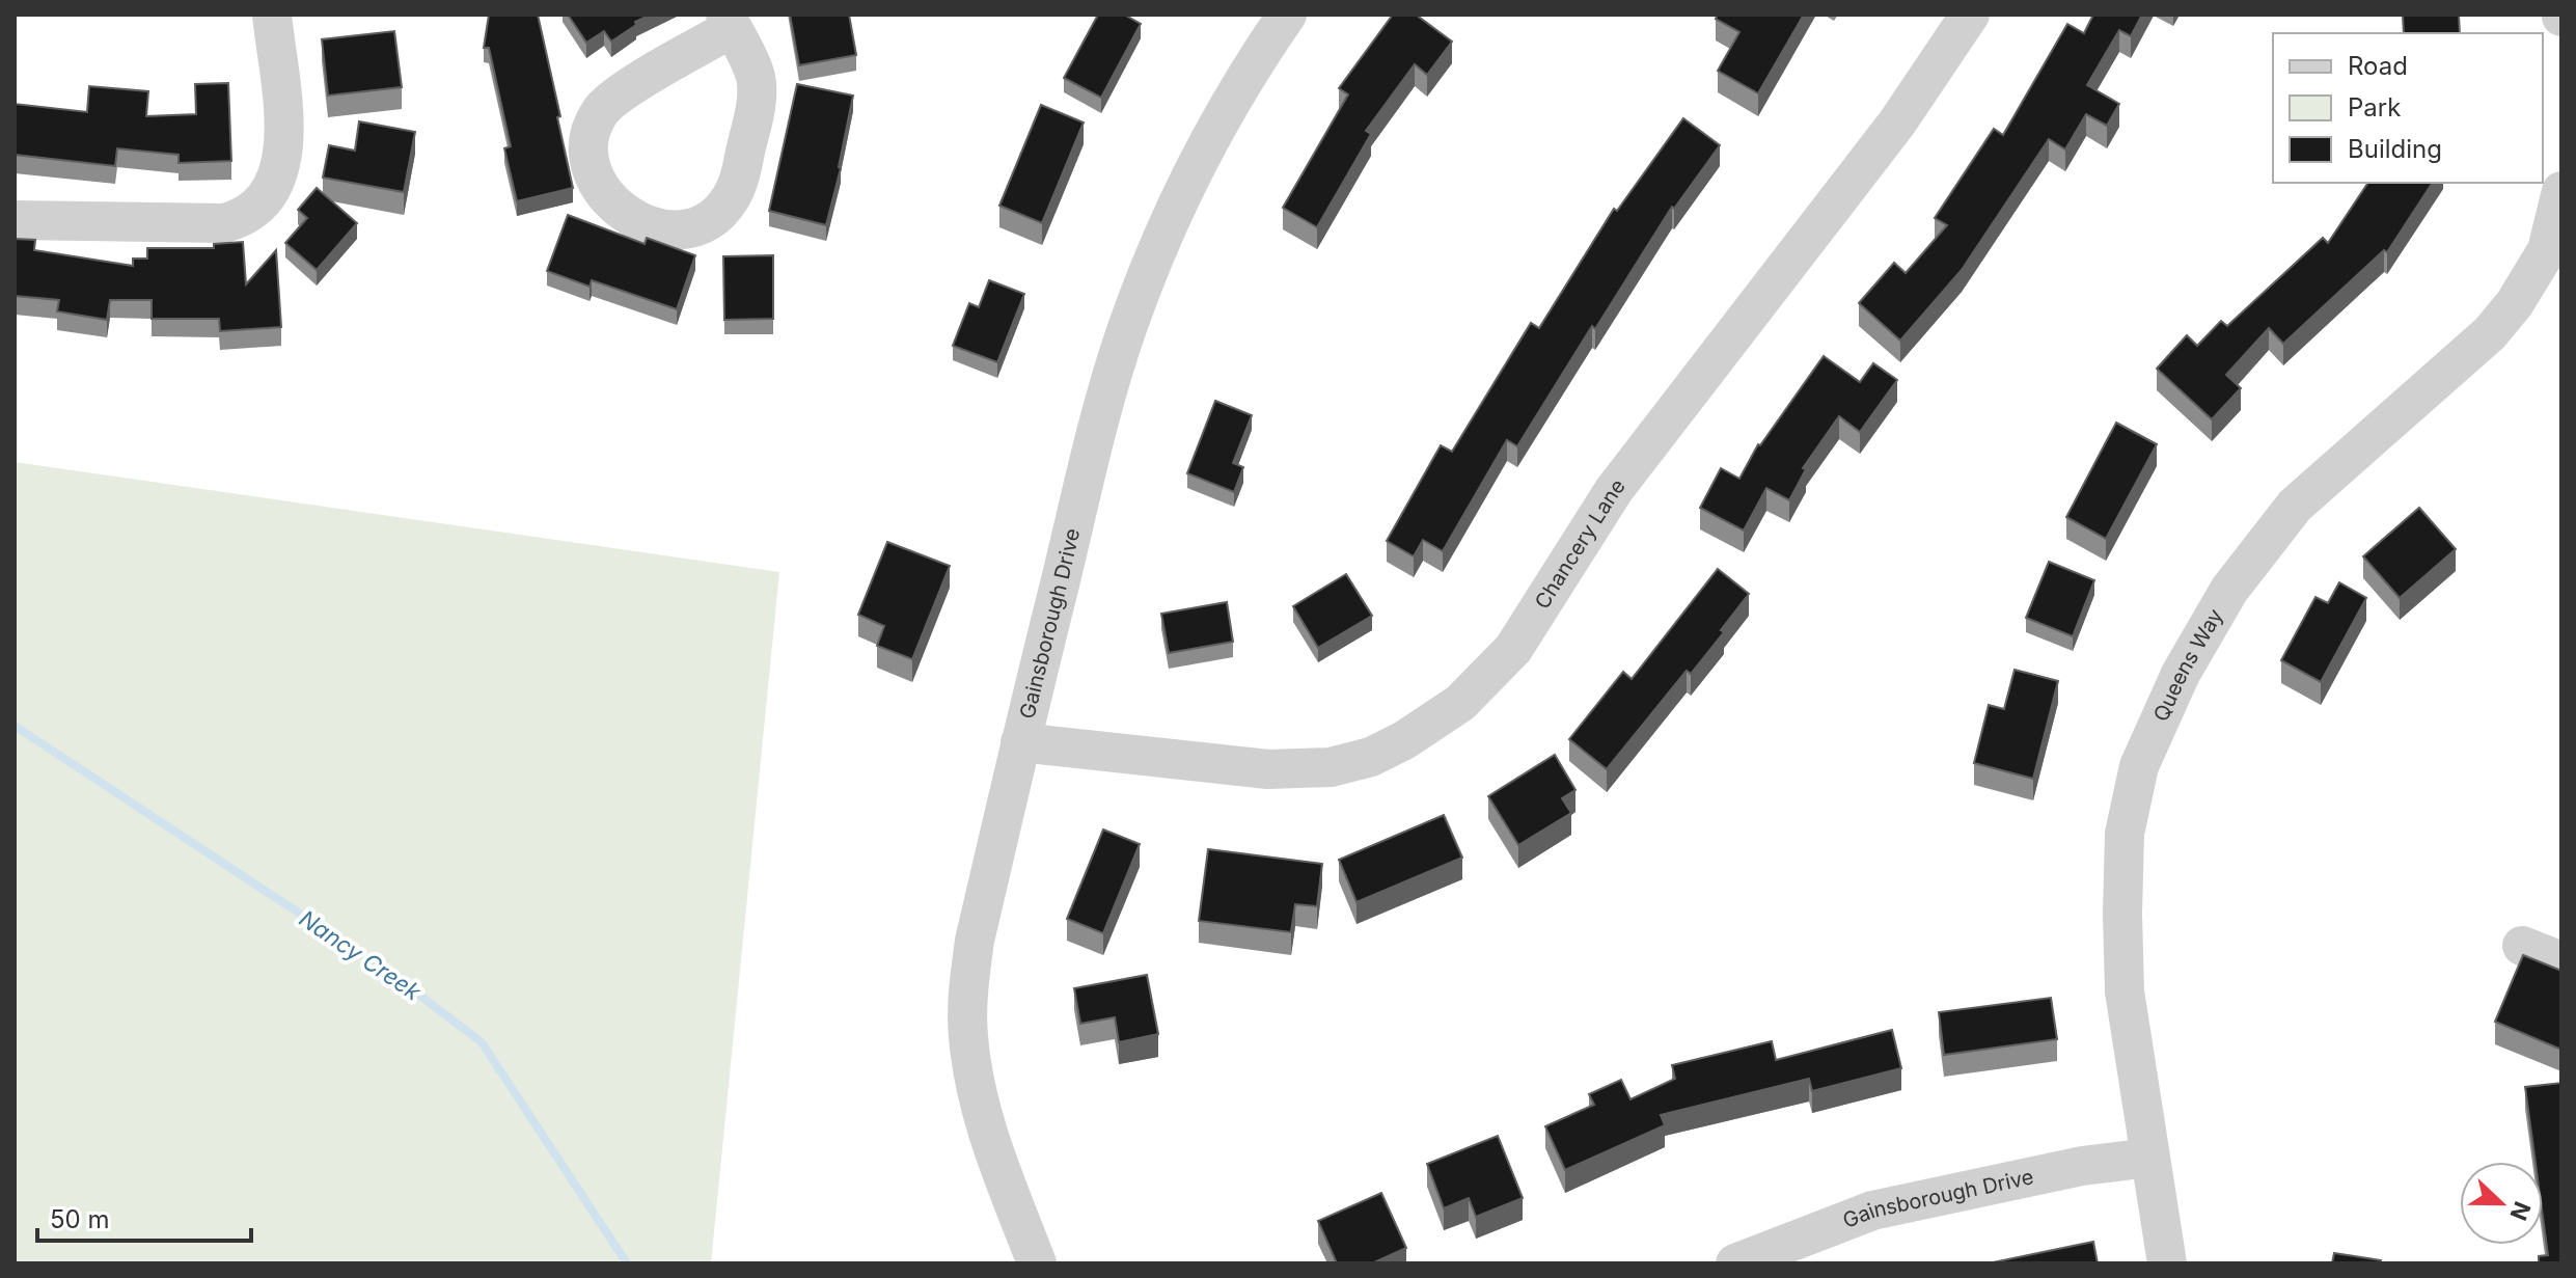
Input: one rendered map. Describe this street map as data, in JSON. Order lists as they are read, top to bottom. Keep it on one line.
{"streets":{"street":["Chancery Lane","Gainsborough Drive","Queens Way"]},"crossings":[["Chancery Lane","Gainsborough Drive"],["Gainsborough Drive","Queens Way"]],"water":["Nancy Creek"],"legend":["Road","Park","Building"],"scale_bar":"50 m","north":"right"}
